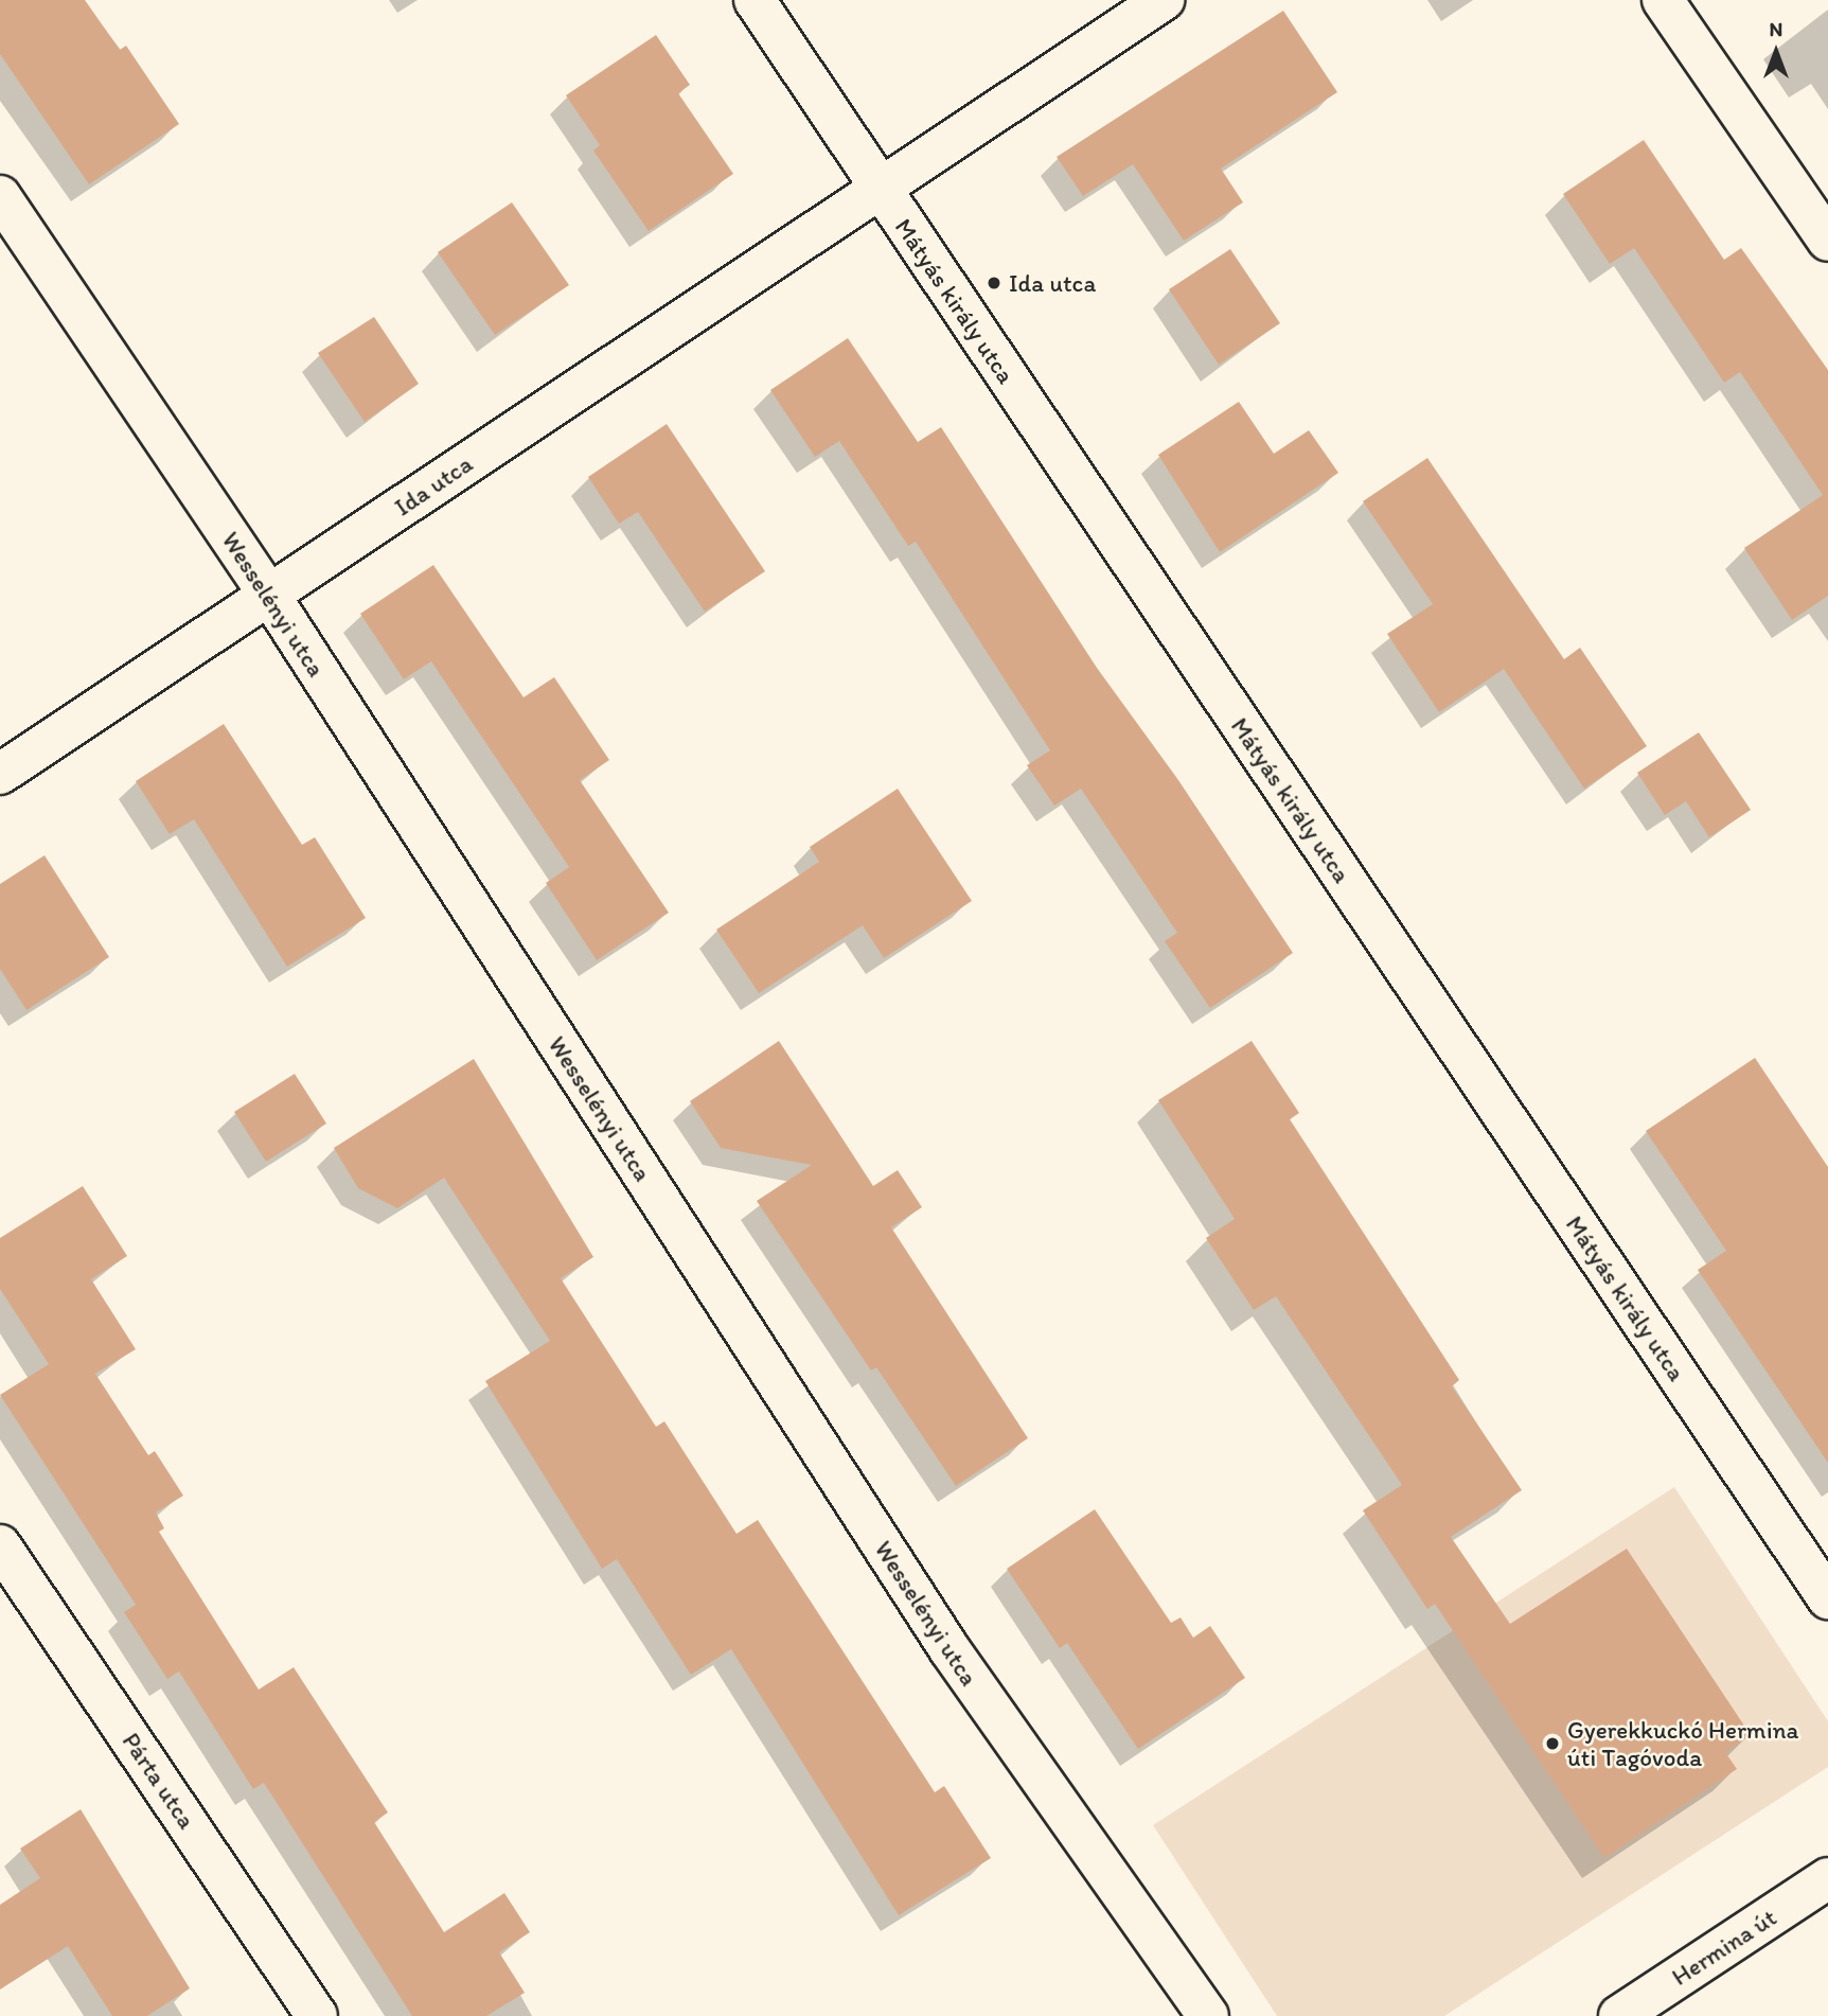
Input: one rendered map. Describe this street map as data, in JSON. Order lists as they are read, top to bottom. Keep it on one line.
{"streets":{"street":["Mátyás király utca","Ida utca","Wesselényi utca","Párta utca","Hermina út"]},"crossings":[["Mátyás király utca","Ida utca"],["Ida utca","Wesselényi utca"]],"places":["Ida utca","Gyerekkuckó Hermina úti Tagóvoda"],"north":"top"}
